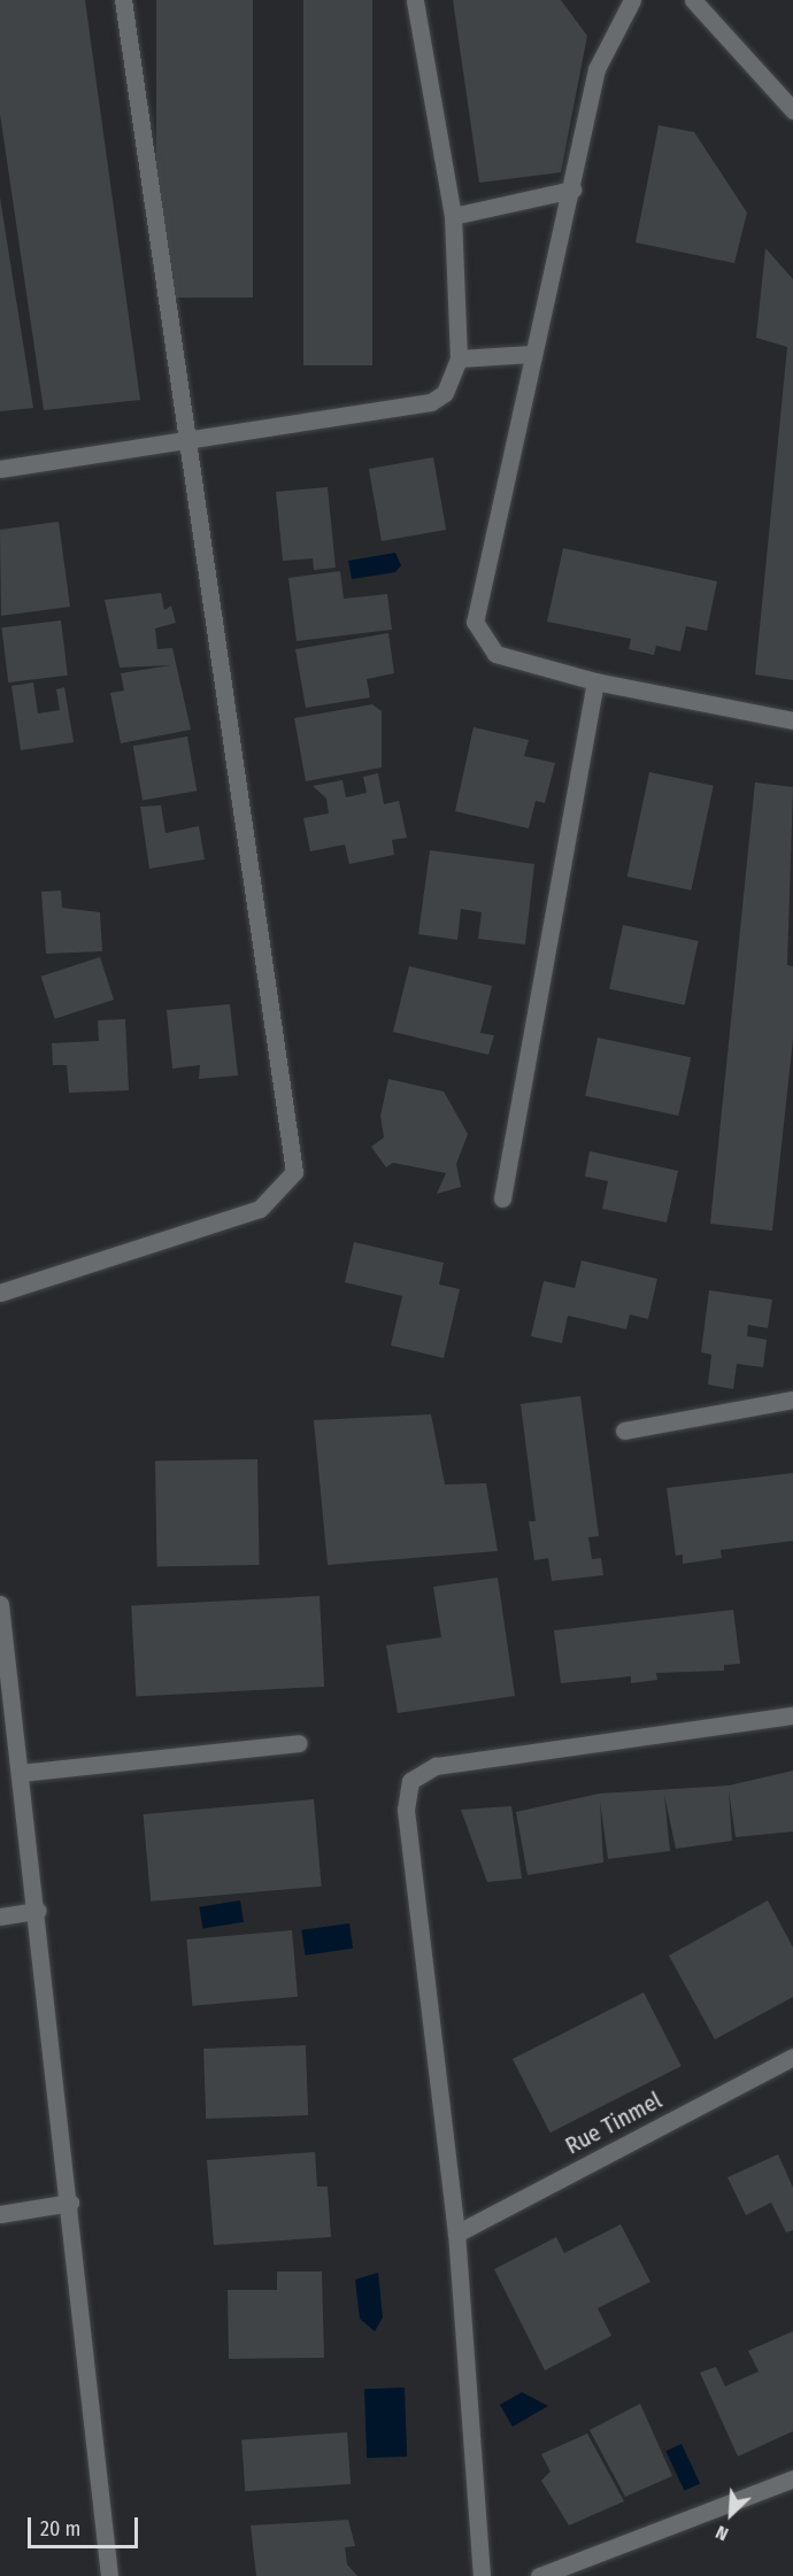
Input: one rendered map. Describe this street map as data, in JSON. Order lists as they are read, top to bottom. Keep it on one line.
{"streets":{"street":["Rue Tinmel"]},"scale_bar":"20 m","north":"bottom left"}
